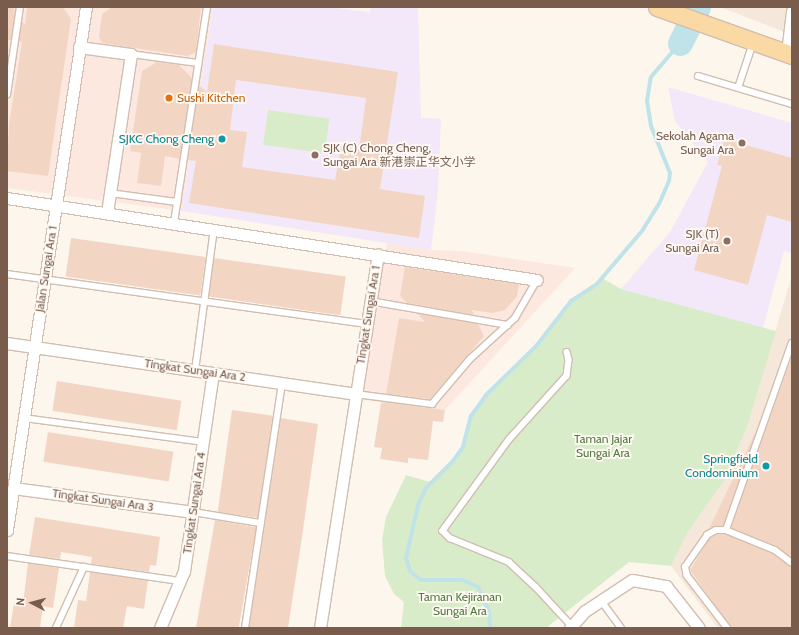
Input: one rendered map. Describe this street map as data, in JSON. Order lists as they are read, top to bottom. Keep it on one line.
{"streets":{"street":["Jalan Sungai Ara 1","Tingkat Sungai Ara 1","Tingkat Sungai Ara 2","Tingkat Sungai Ara 3","Tingkat Sungai Ara 4"]},"crossings":[["Jalan Sungai Ara 1","Tingkat Sungai Ara 1"],["Jalan Sungai Ara 1","Tingkat Sungai Ara 2"],["Jalan Sungai Ara 1","Tingkat Sungai Ara 3"],["Tingkat Sungai Ara 1","Tingkat Sungai Ara 2"],["Tingkat Sungai Ara 2","Tingkat Sungai Ara 4"],["Tingkat Sungai Ara 3","Tingkat Sungai Ara 4"]],"parks":["Taman Jajar Sungai Ara","Taman Kejiranan Sungai Ara"],"places":["Sushi Kitchen","SJKC Chong Cheng","Sekolah Agama Sungai Ara","SJK (C) Chong Cheng, Sungai Ara 新港崇正华文小学","SJK (T) Sungai Ara","Springfield Condominium"],"north":"left"}
